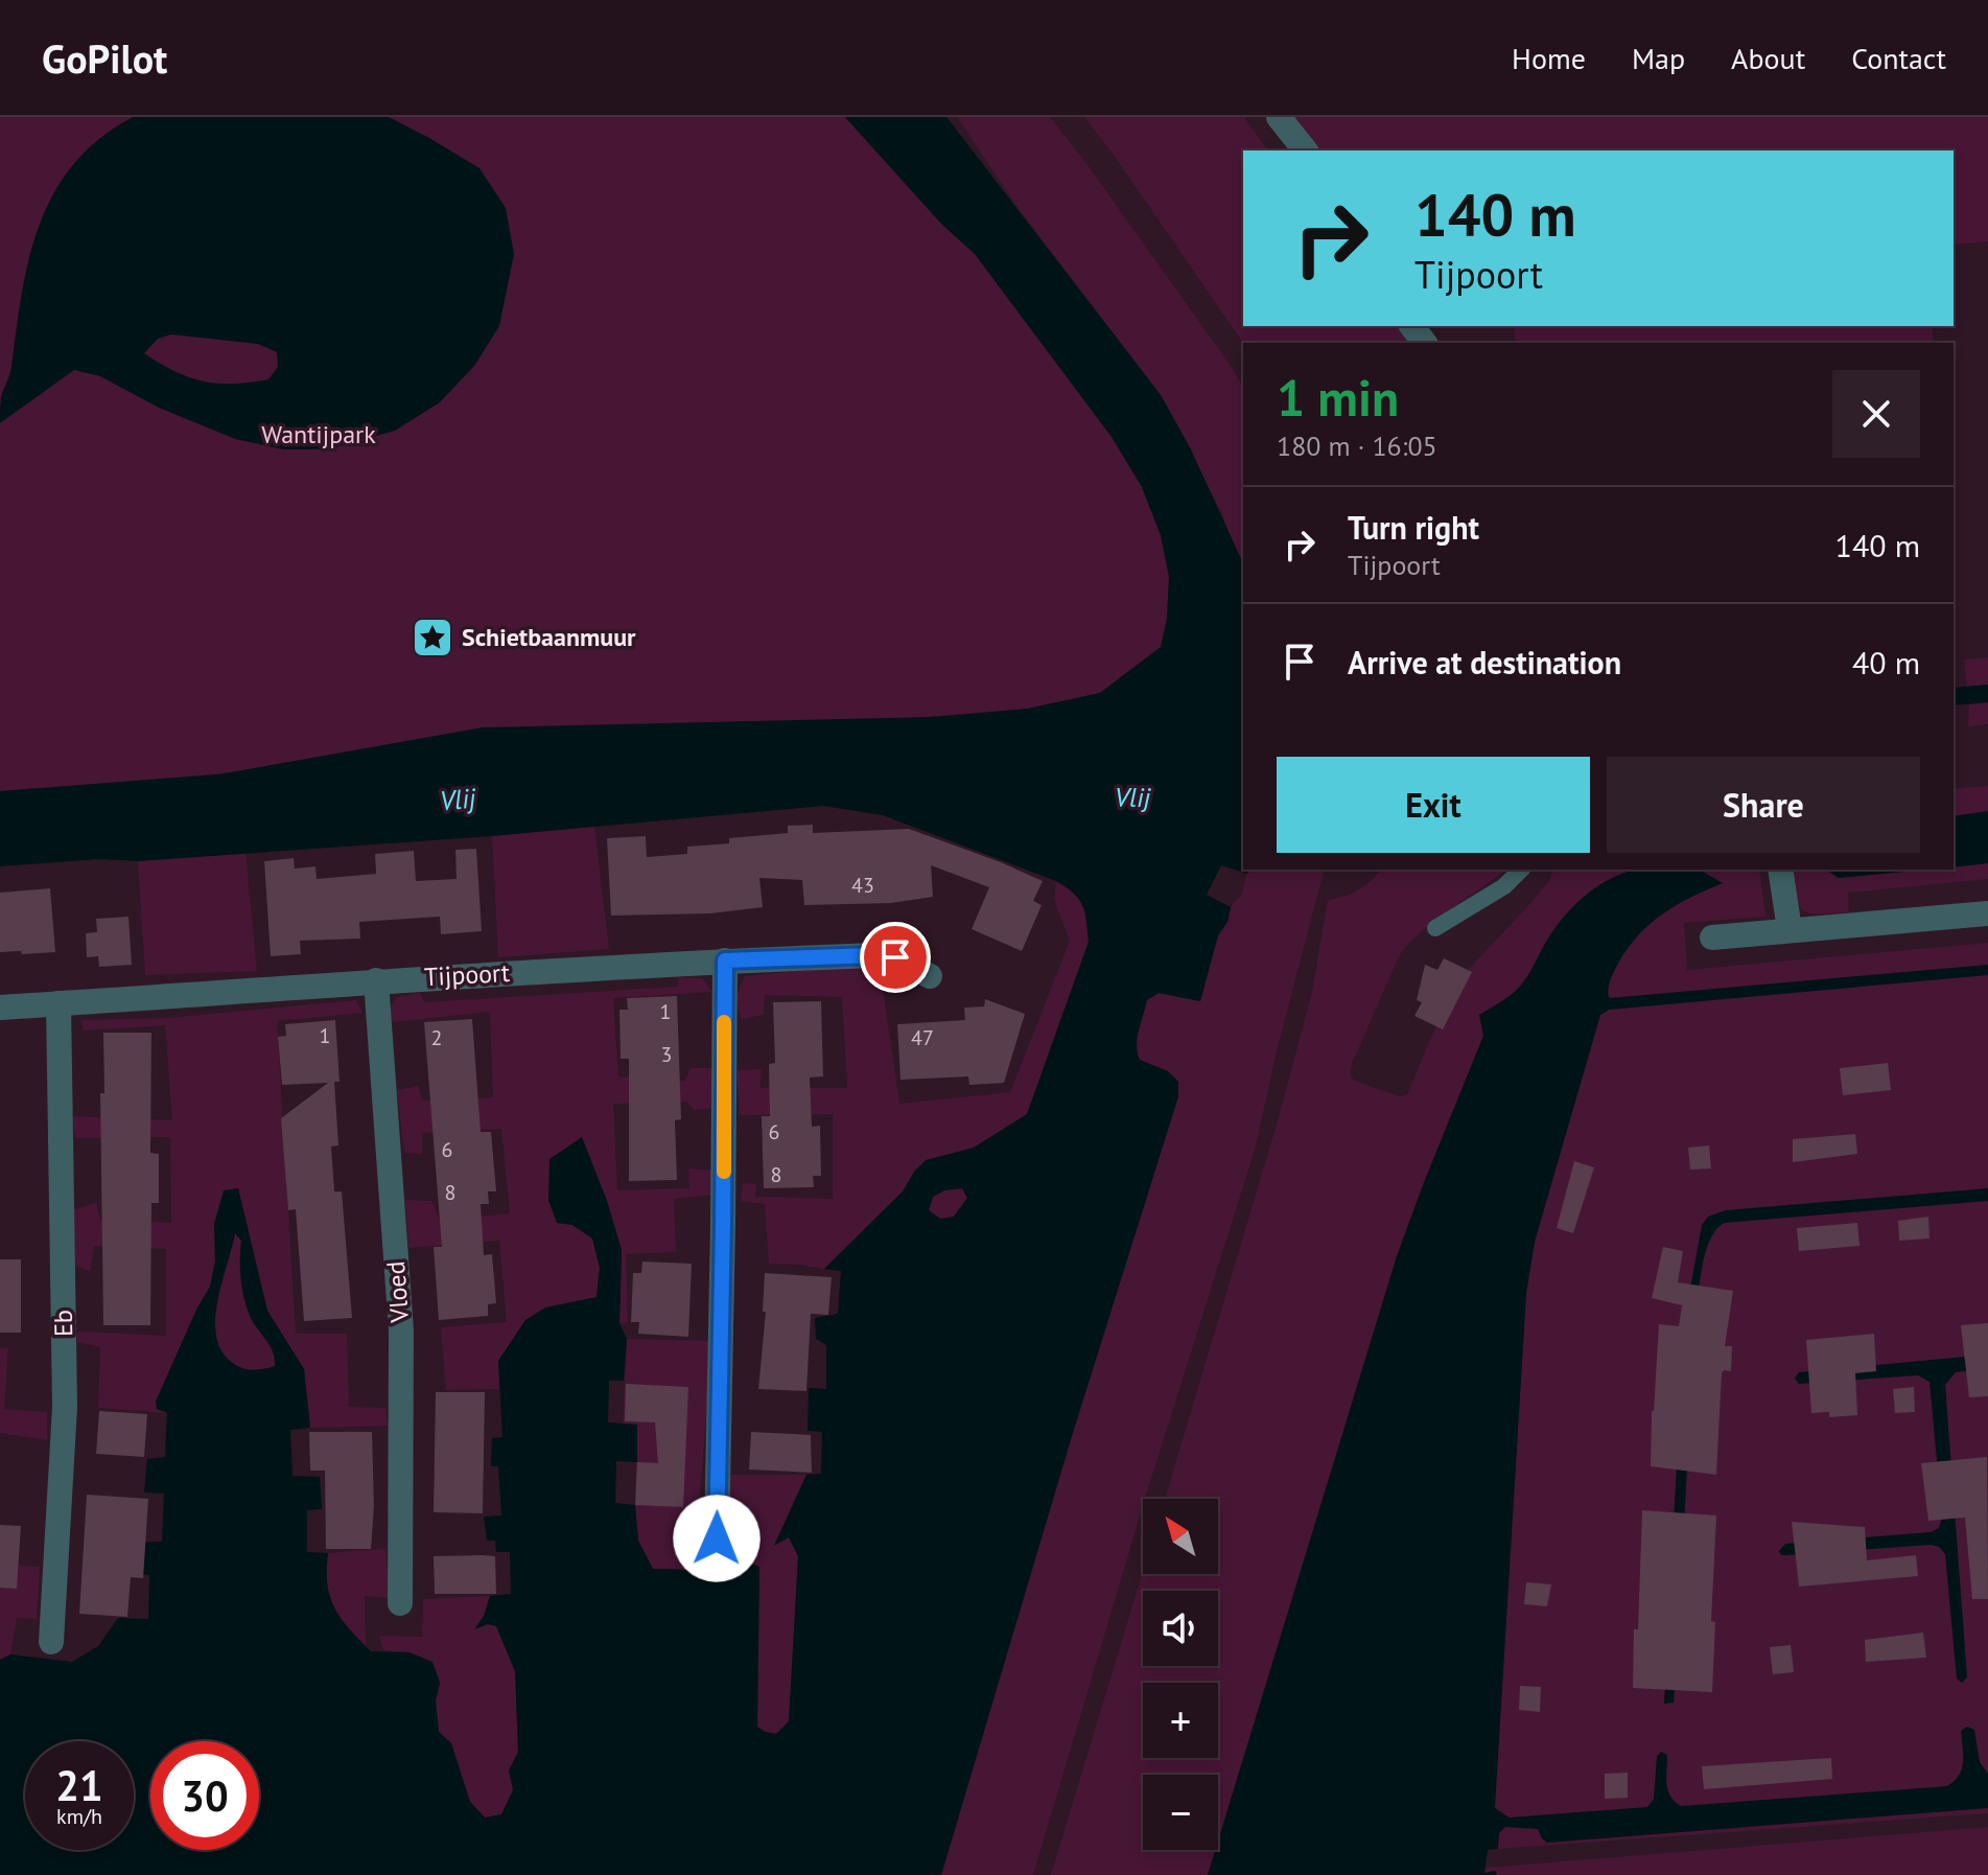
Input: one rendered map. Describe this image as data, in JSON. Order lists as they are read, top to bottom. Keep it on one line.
{"streets":{"street":["Tijpoort","Vloed","Eb"]},"crossings":[["Tijpoort","Vloed"],["Tijpoort","Eb"]],"water":["Vlij"],"parks":["Wantijpark"],"places":{"place":["Schietbaanmuur"]},"house_numbers":["43","1","1","2","47","3","6","6","8","8"],"north":"top left","page":{"header":"GoPilot","nav":["Home","Map","About","Contact"],"turn":["140 m","Tijpoort"],"heading":["1 min","180 m · 16:05"],"list":[{"name":"Turn right","note":"Tijpoort","value":"140 m"},{"name":"Arrive at destination","value":"40 m"}],"buttons":["Exit","Share"],"map_buttons":["+","−"],"speed":"21 km/h","limit":"30"}}
